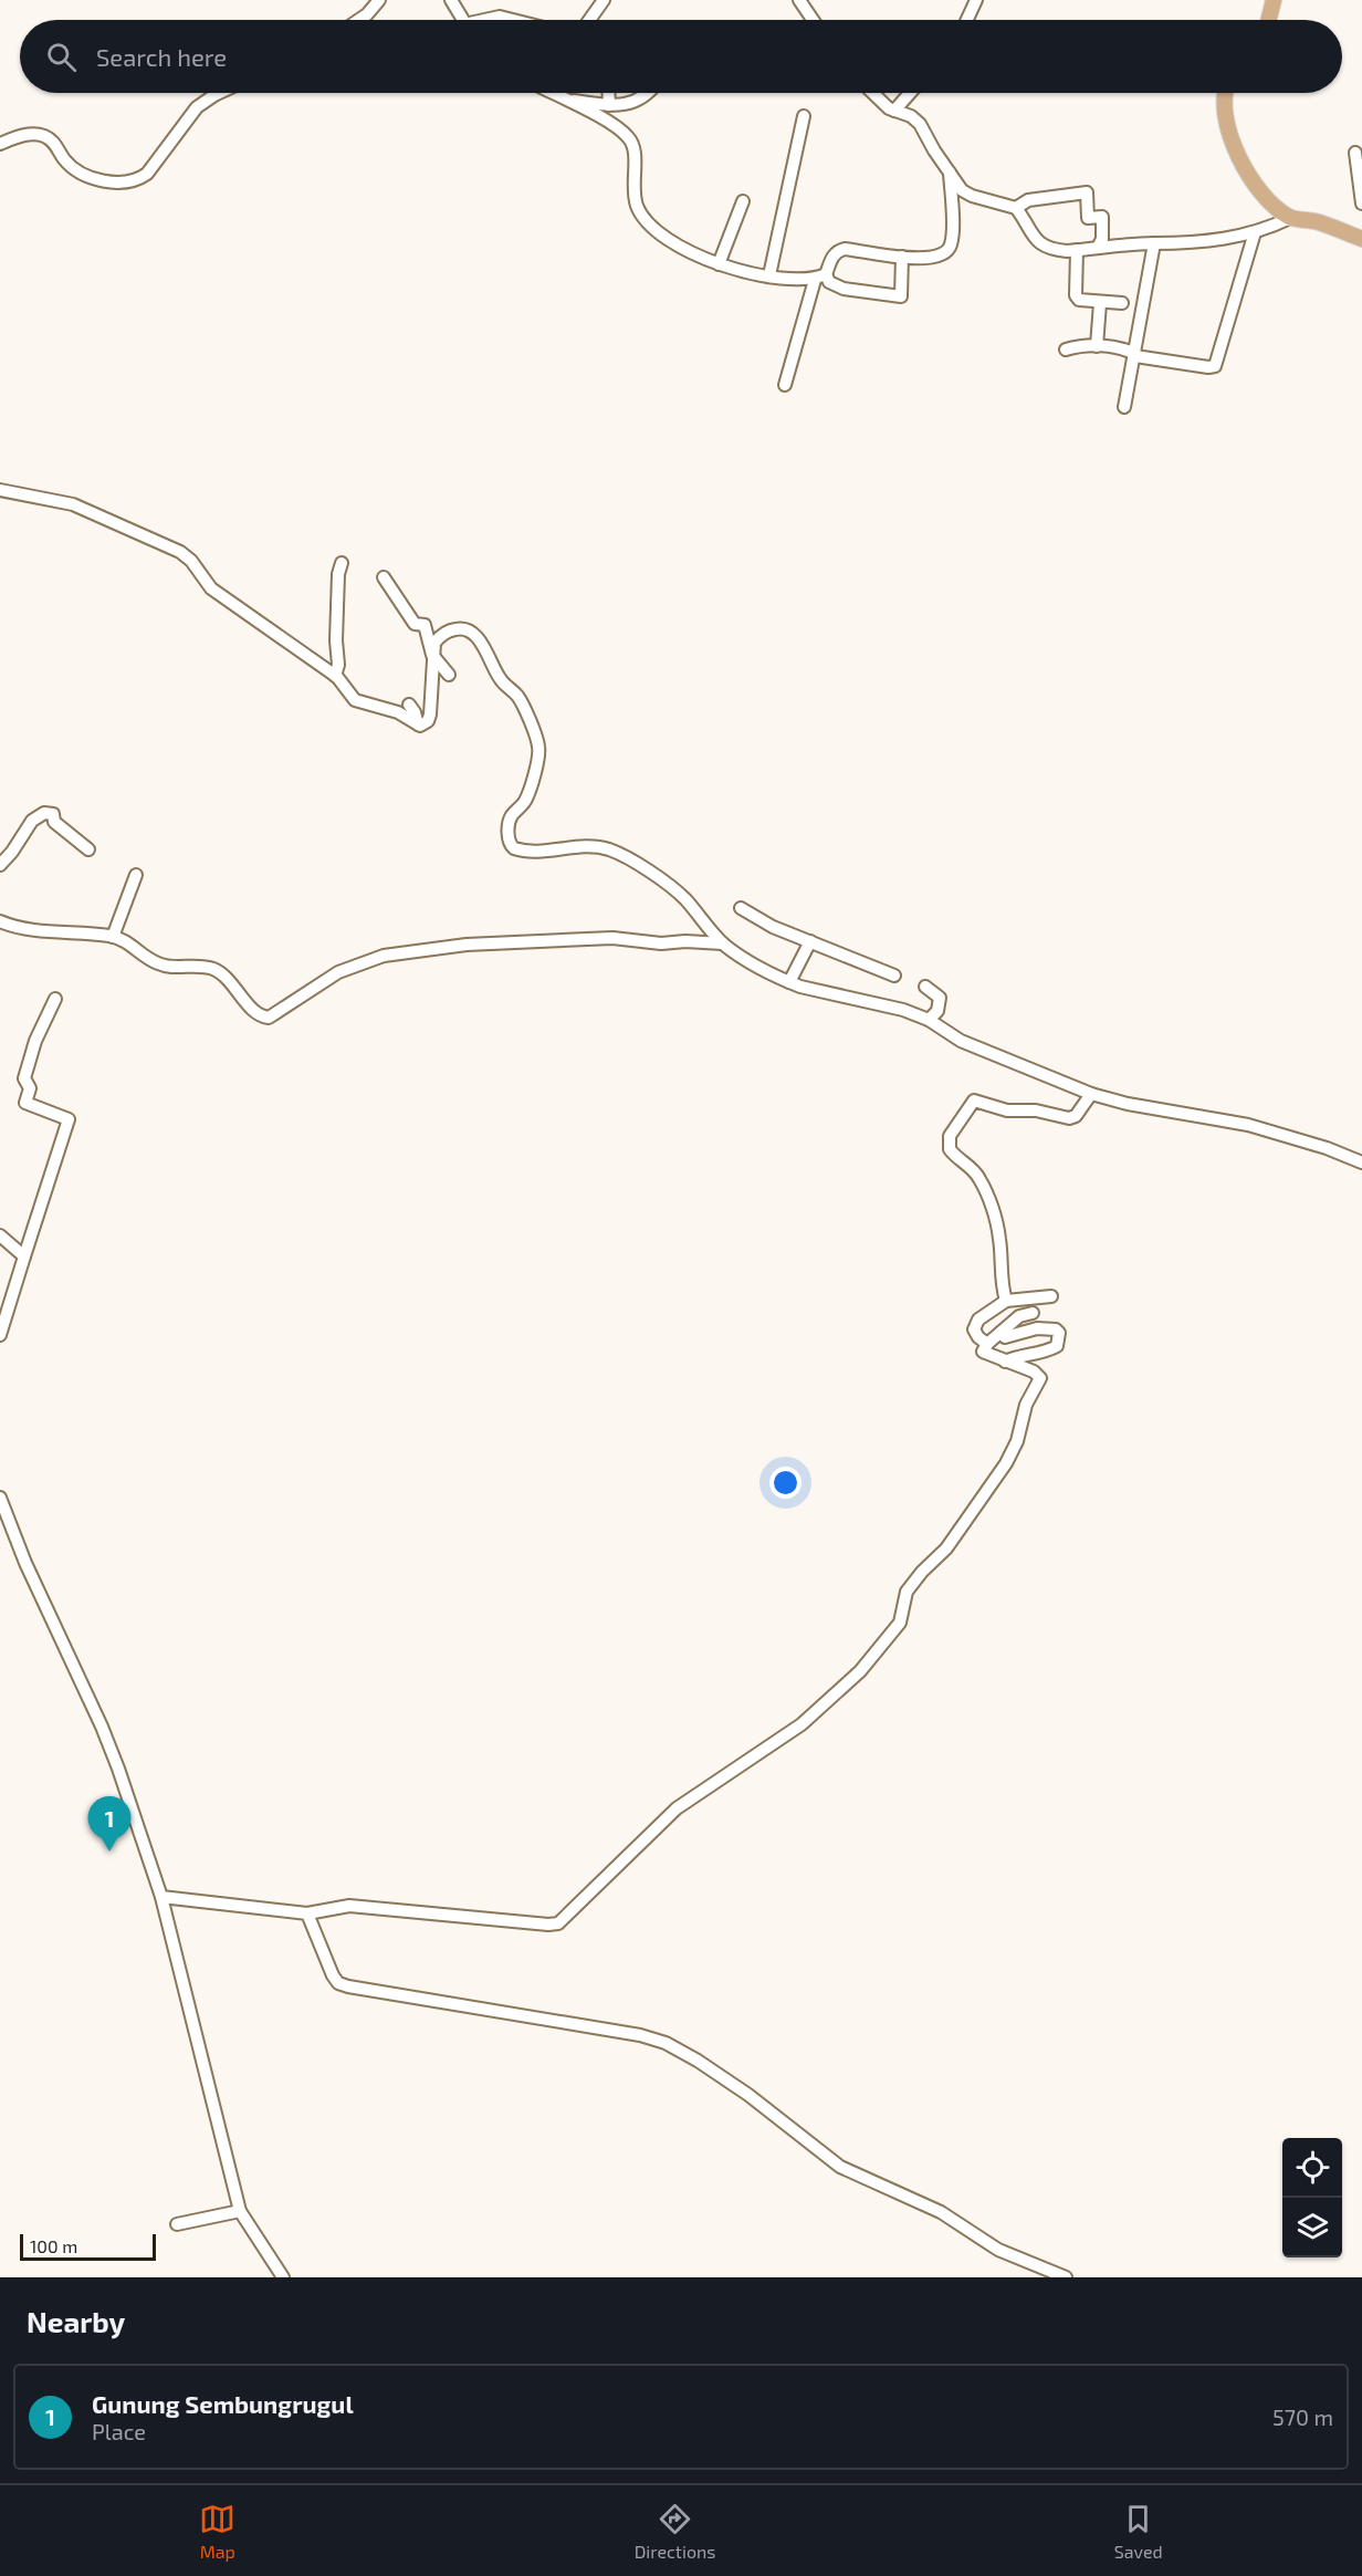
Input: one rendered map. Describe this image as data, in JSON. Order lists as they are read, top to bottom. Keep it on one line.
{"scale_bar":"100 m","page":{"search":"Search here","pins":"1","scale":"100 m","heading":"Nearby","list":[{"mark":"1","name":"Gunung Sembungrugul","note":"Place","value":"570 m"}],"nav":["Map","Directions","Saved"]}}
